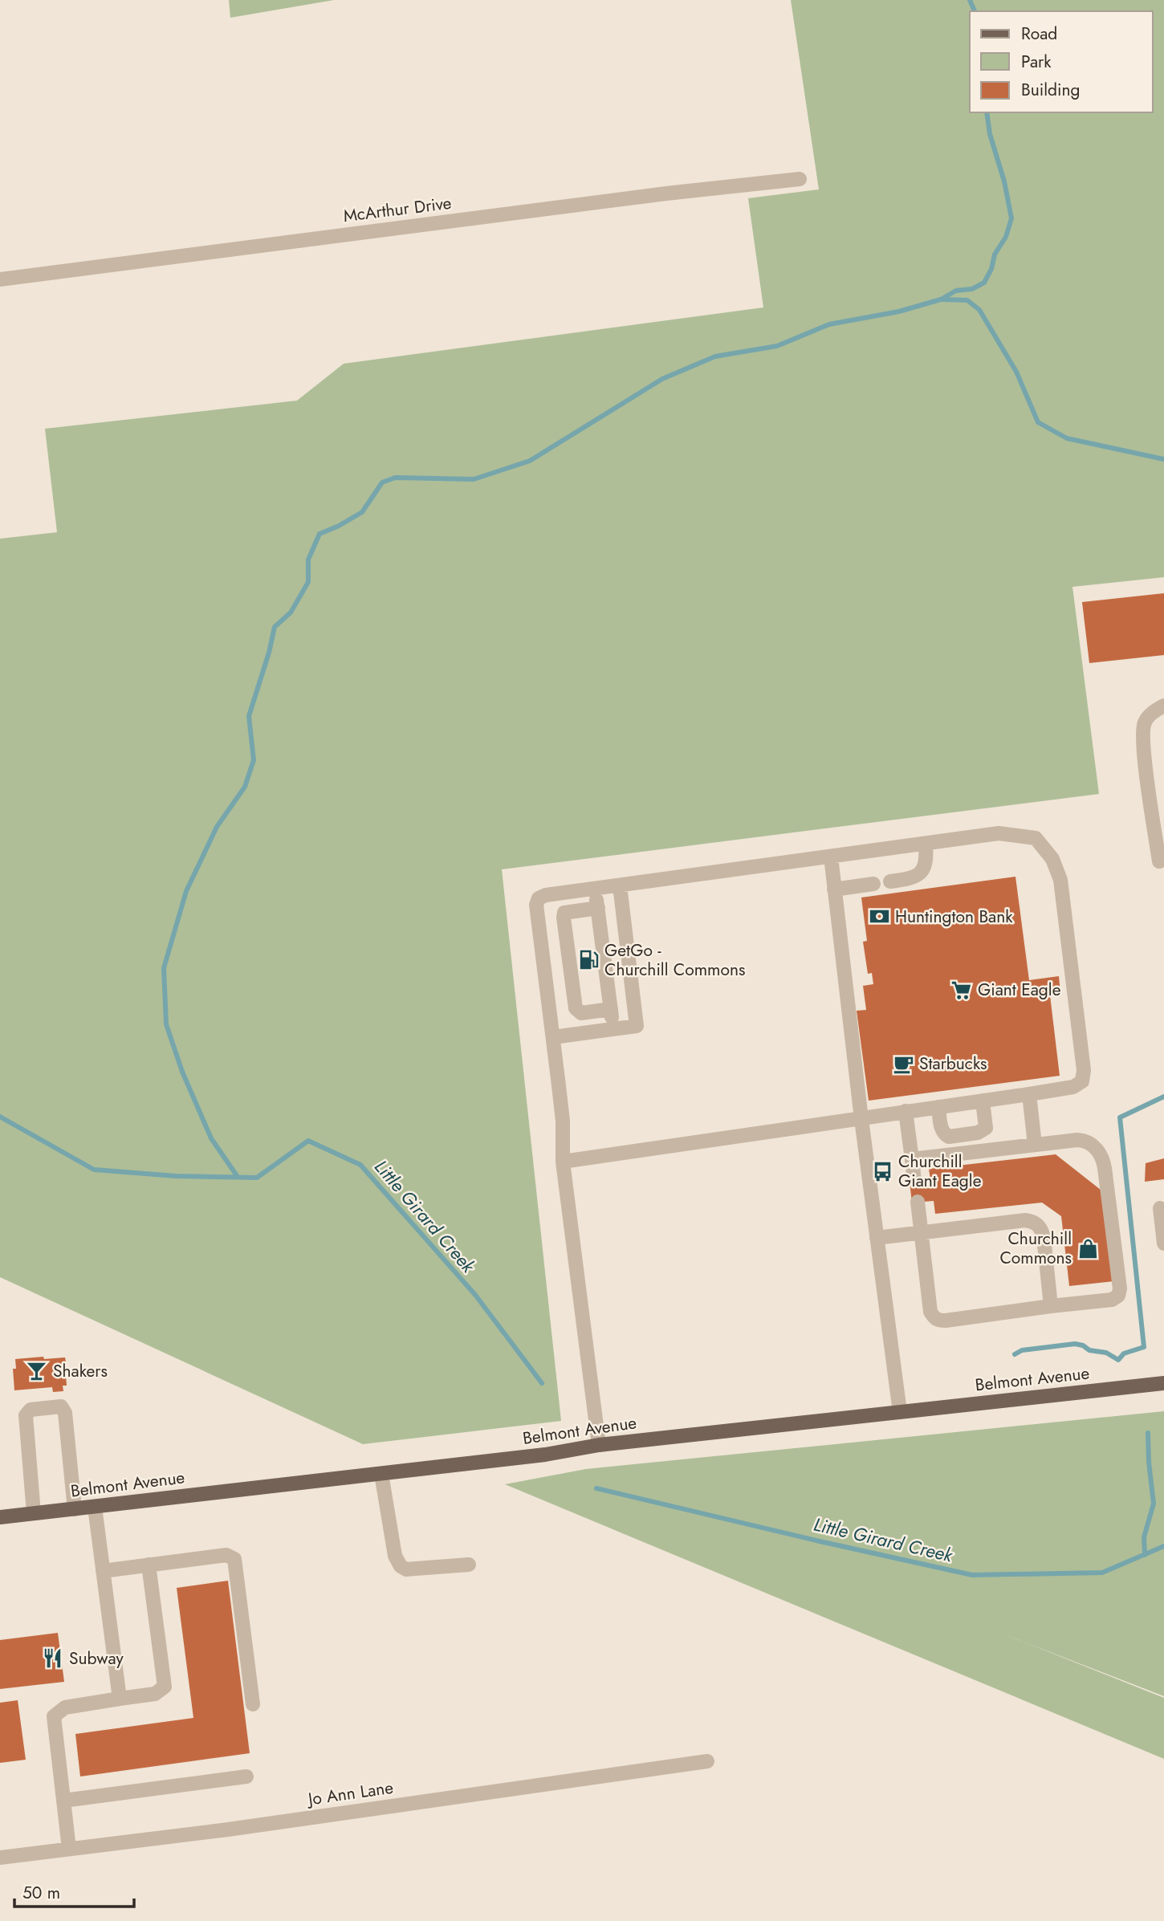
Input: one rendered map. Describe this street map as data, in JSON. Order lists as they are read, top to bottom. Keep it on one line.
{"streets":{"main road":["Belmont Avenue"],"street":["McArthur Drive","Jo Ann Lane"]},"water":["Little Girard Creek"],"places":{"bank":["Huntington Bank"],"fuel station":["GetGo - Churchill Commons"],"supermarket":["Giant Eagle"],"cafe":["Starbucks"],"bus stop":["Churchill Giant Eagle"],"shop":["Churchill Commons"],"bar":["Shakers"],"restaurant":["Subway"]},"legend":["Road","Park","Building"],"scale_bar":"50 m"}
